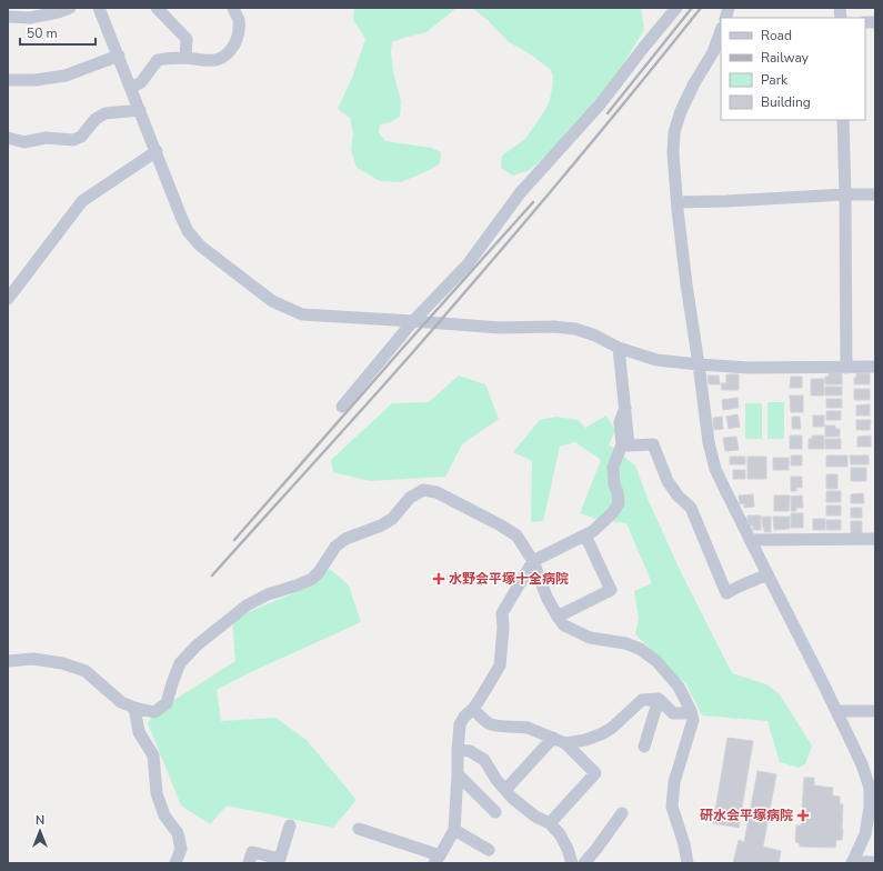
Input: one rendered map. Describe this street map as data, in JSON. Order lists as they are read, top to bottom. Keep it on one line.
{"places":{"health":["水野会平塚十全病院","研水会平塚病院"]},"legend":["Road","Railway","Park","Building"],"scale_bar":"50 m","north":"top"}
